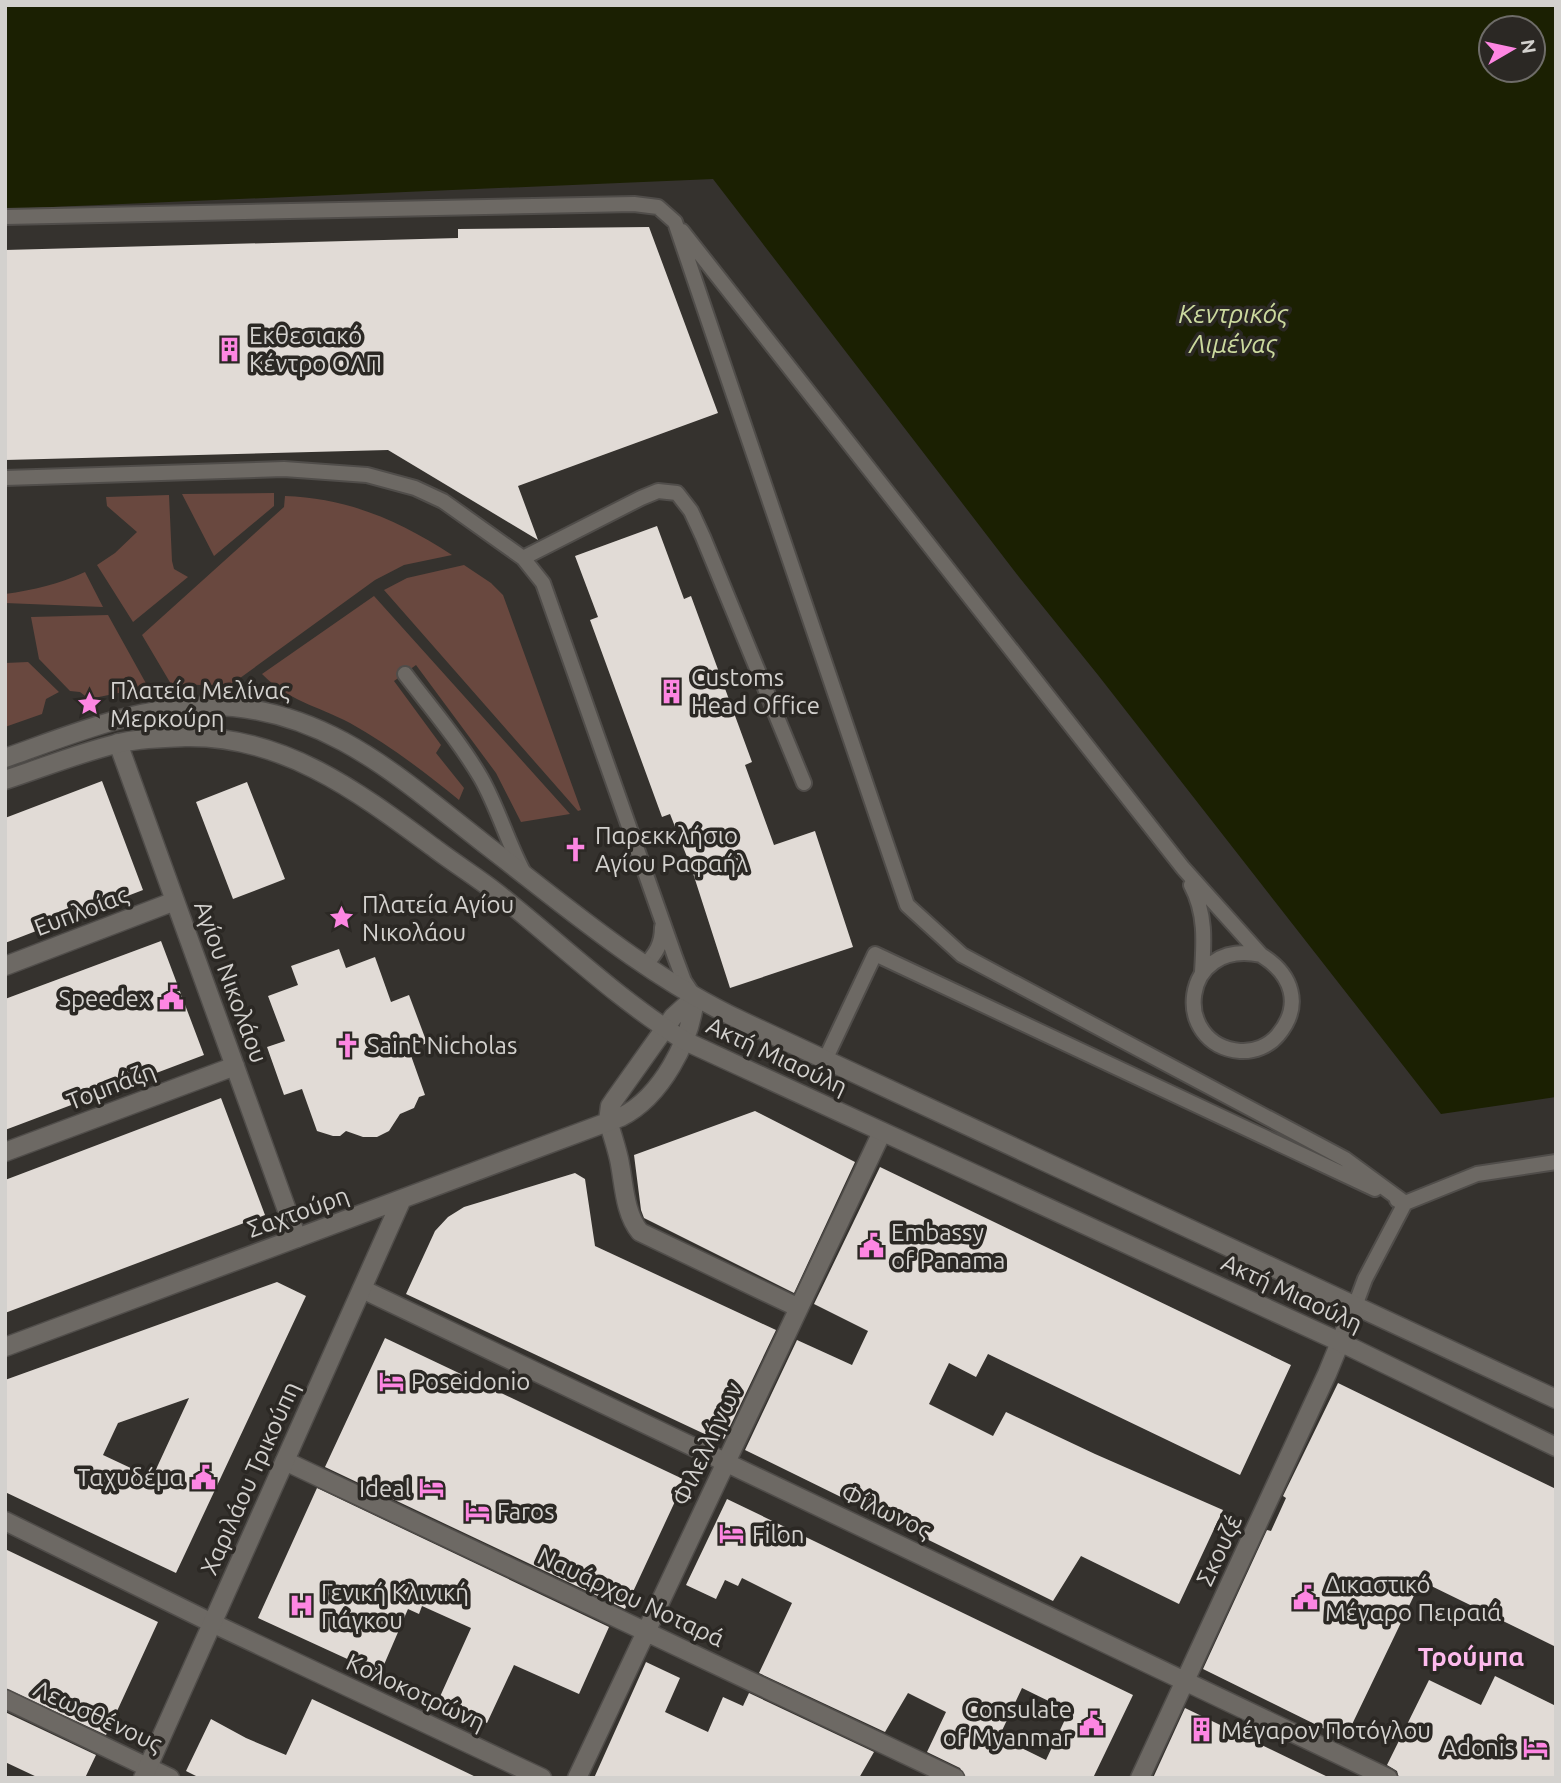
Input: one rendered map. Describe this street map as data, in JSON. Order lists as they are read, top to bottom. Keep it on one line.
{"streets":{"street":["Ευπλοίας","Αγίου Νικολάου","Ακτή Μιαούλη","Τομπάζη","Σαχτούρη","Φιλελλήνων","Χαριλάου Τρικούπη","Φίλωνος","Σκουζέ","Ναυάρχου Νοταρά","Κολοκοτρώνη","Λεωσθένους"]},"crossings":[["Ευπλοίας","Αγίου Νικολάου"],["Αγίου Νικολάου","Ακτή Μιαούλη"],["Αγίου Νικολάου","Τομπάζη"],["Αγίου Νικολάου","Σαχτούρη"],["Ακτή Μιαούλη","Σαχτούρη"],["Ακτή Μιαούλη","Φιλελλήνων"],["Ακτή Μιαούλη","Σκουζέ"],["Σαχτούρη","Χαριλάου Τρικούπη"],["Φιλελλήνων","Φίλωνος"],["Φιλελλήνων","Ναυάρχου Νοταρά"],["Χαριλάου Τρικούπη","Φίλωνος"],["Χαριλάου Τρικούπη","Ναυάρχου Νοταρά"],["Χαριλάου Τρικούπη","Κολοκοτρώνη"],["Χαριλάου Τρικούπη","Λεωσθένους"],["Φίλωνος","Σκουζέ"]],"districts":["Τρούμπα"],"water":["Κεντρικός Λιμένας"],"places":{"building":["Εκθεσιακό Κέντρο ΟΛΠ","Customs Head Office","Μέγαρον Ποτόγλου"],"place":["Πλατεία Μελίνας Μερκούρη","Πλατεία Αγίου Νικολάου"],"church":["Παρεκκλήσιο Αγίου Ραφαήλ","Saint Nicholas"],"public building":["Speedex","Embassy of Panama","Ταχυδέμα","Δικαστικό Μέγαρο Πειραιά","Consulate of Myanmar"],"hotel":["Poseidonio","Ideal","Faros","Filon","Adonis"],"hospital":["Γενική Κλινική Γιάγκου"]},"north":"right"}
